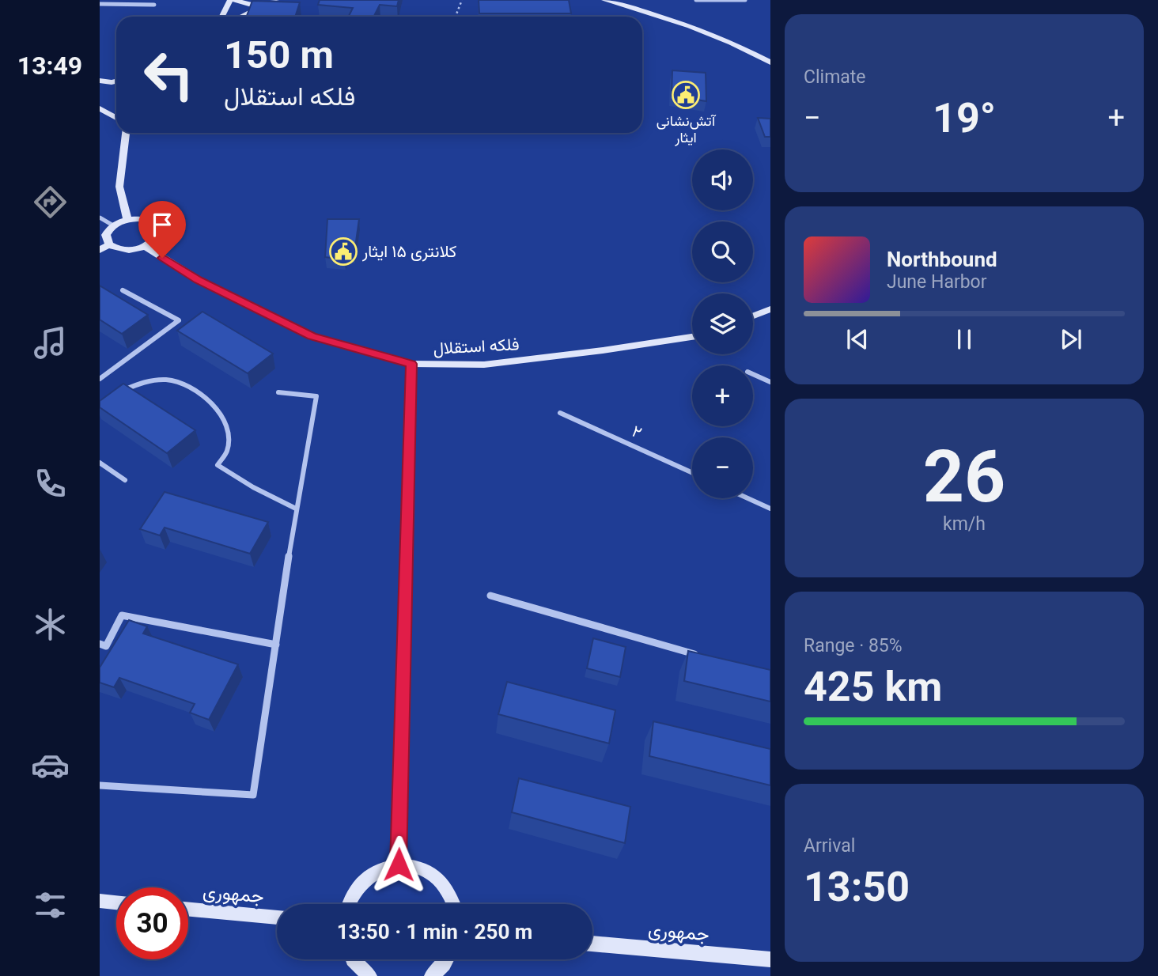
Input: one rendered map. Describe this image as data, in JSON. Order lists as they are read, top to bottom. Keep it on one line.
{"streets":{"main road":["فلکه استقلال","جمهوری"],"street":["۲"]},"places":{"public building":["آتش‌نشانی ایثار","کلانتری ۱۵ ایثار"]},"page":{"tabs":"13:49","tile":["Climate",["26","km/h"],["Range · 85%","425 km"],["Arrival","13:50"]],"turn":["150 m","فلکه استقلال"],"heat":["−","19°","+"],"map_buttons":["+","−"],"song":["Northbound","June Harbor"],"limit":"30","trip":"13:50 · 1 min · 250 m"}}
